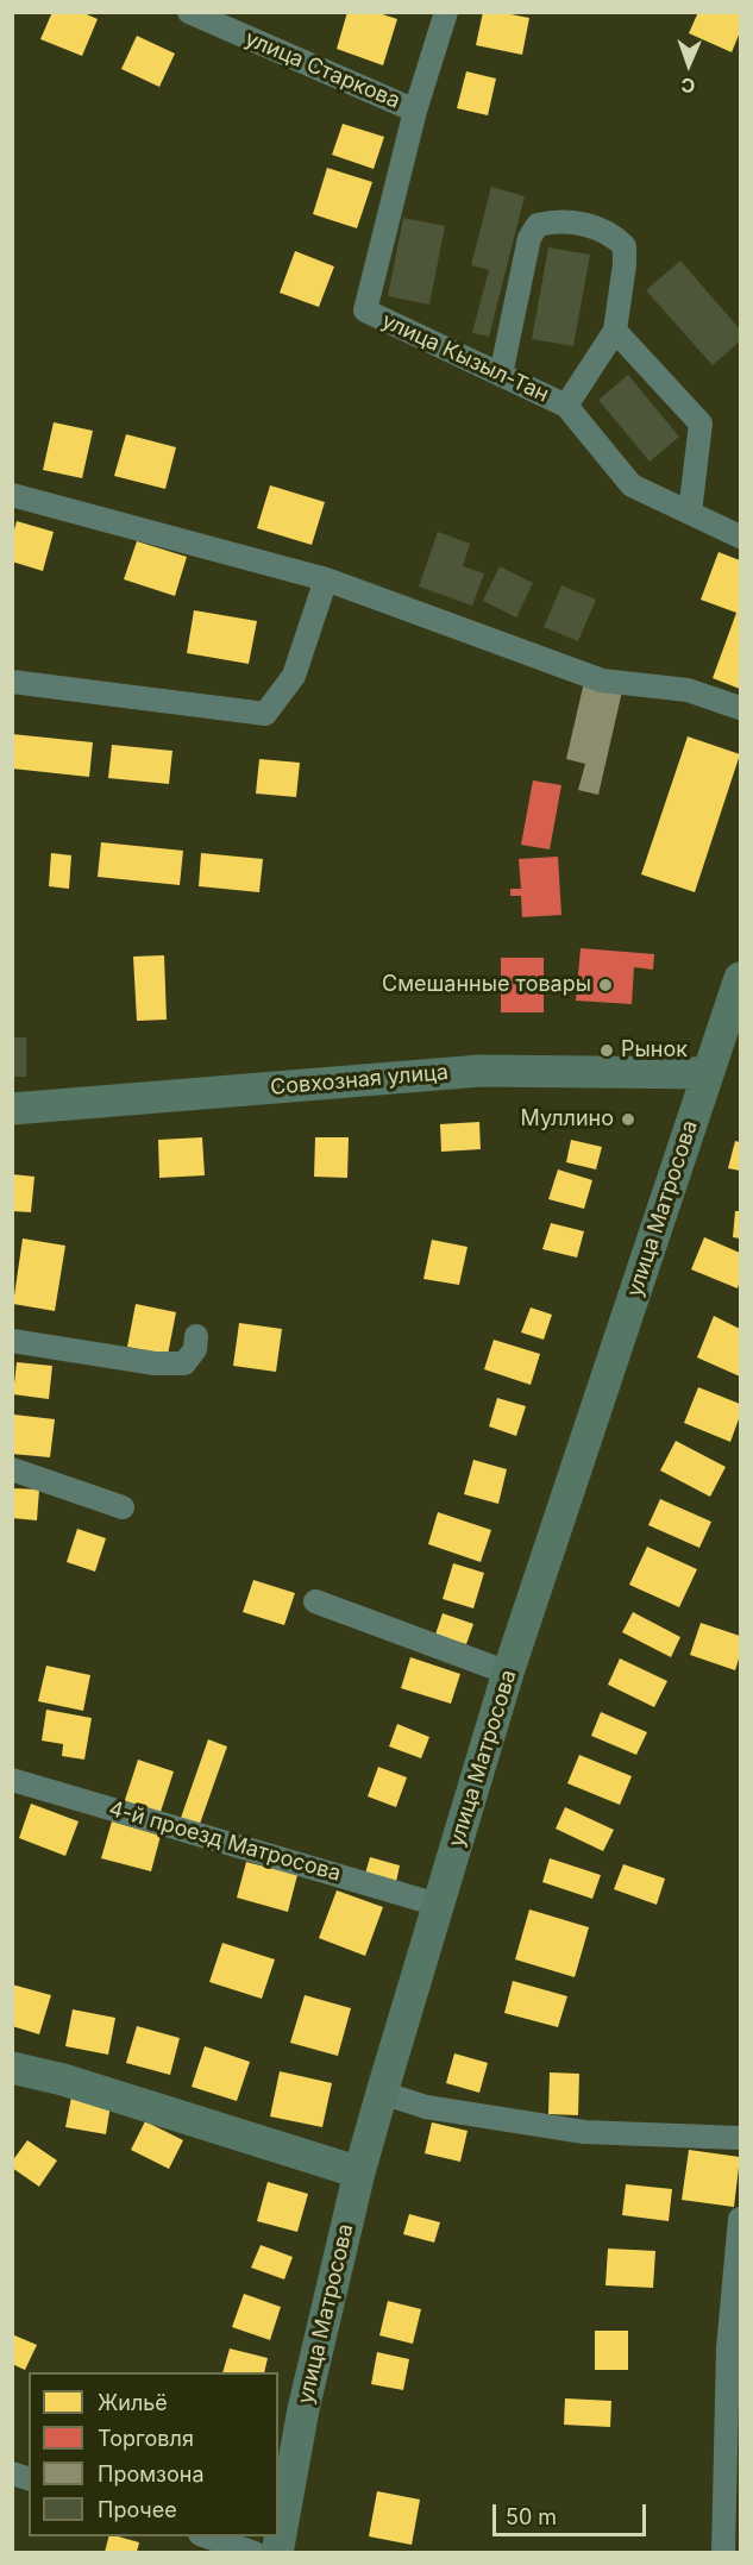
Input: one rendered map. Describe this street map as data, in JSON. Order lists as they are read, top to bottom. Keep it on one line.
{"streets":{"main road":["Совхозная улица","улица Матросова"],"street":["улица Старкова","улица Кызыл-Тан","4-й проезд Матросова"]},"crossings":[["улица Старкова","улица Кызыл-Тан"],["Совхозная улица","улица Матросова"],["улица Матросова","4-й проезд Матросова"]],"places":["Смешанные товары","Рынок","Муллино"],"legend":["Жильё","Торговля","Промзона","Прочее"],"scale_bar":"50 m","north":"bottom"}
